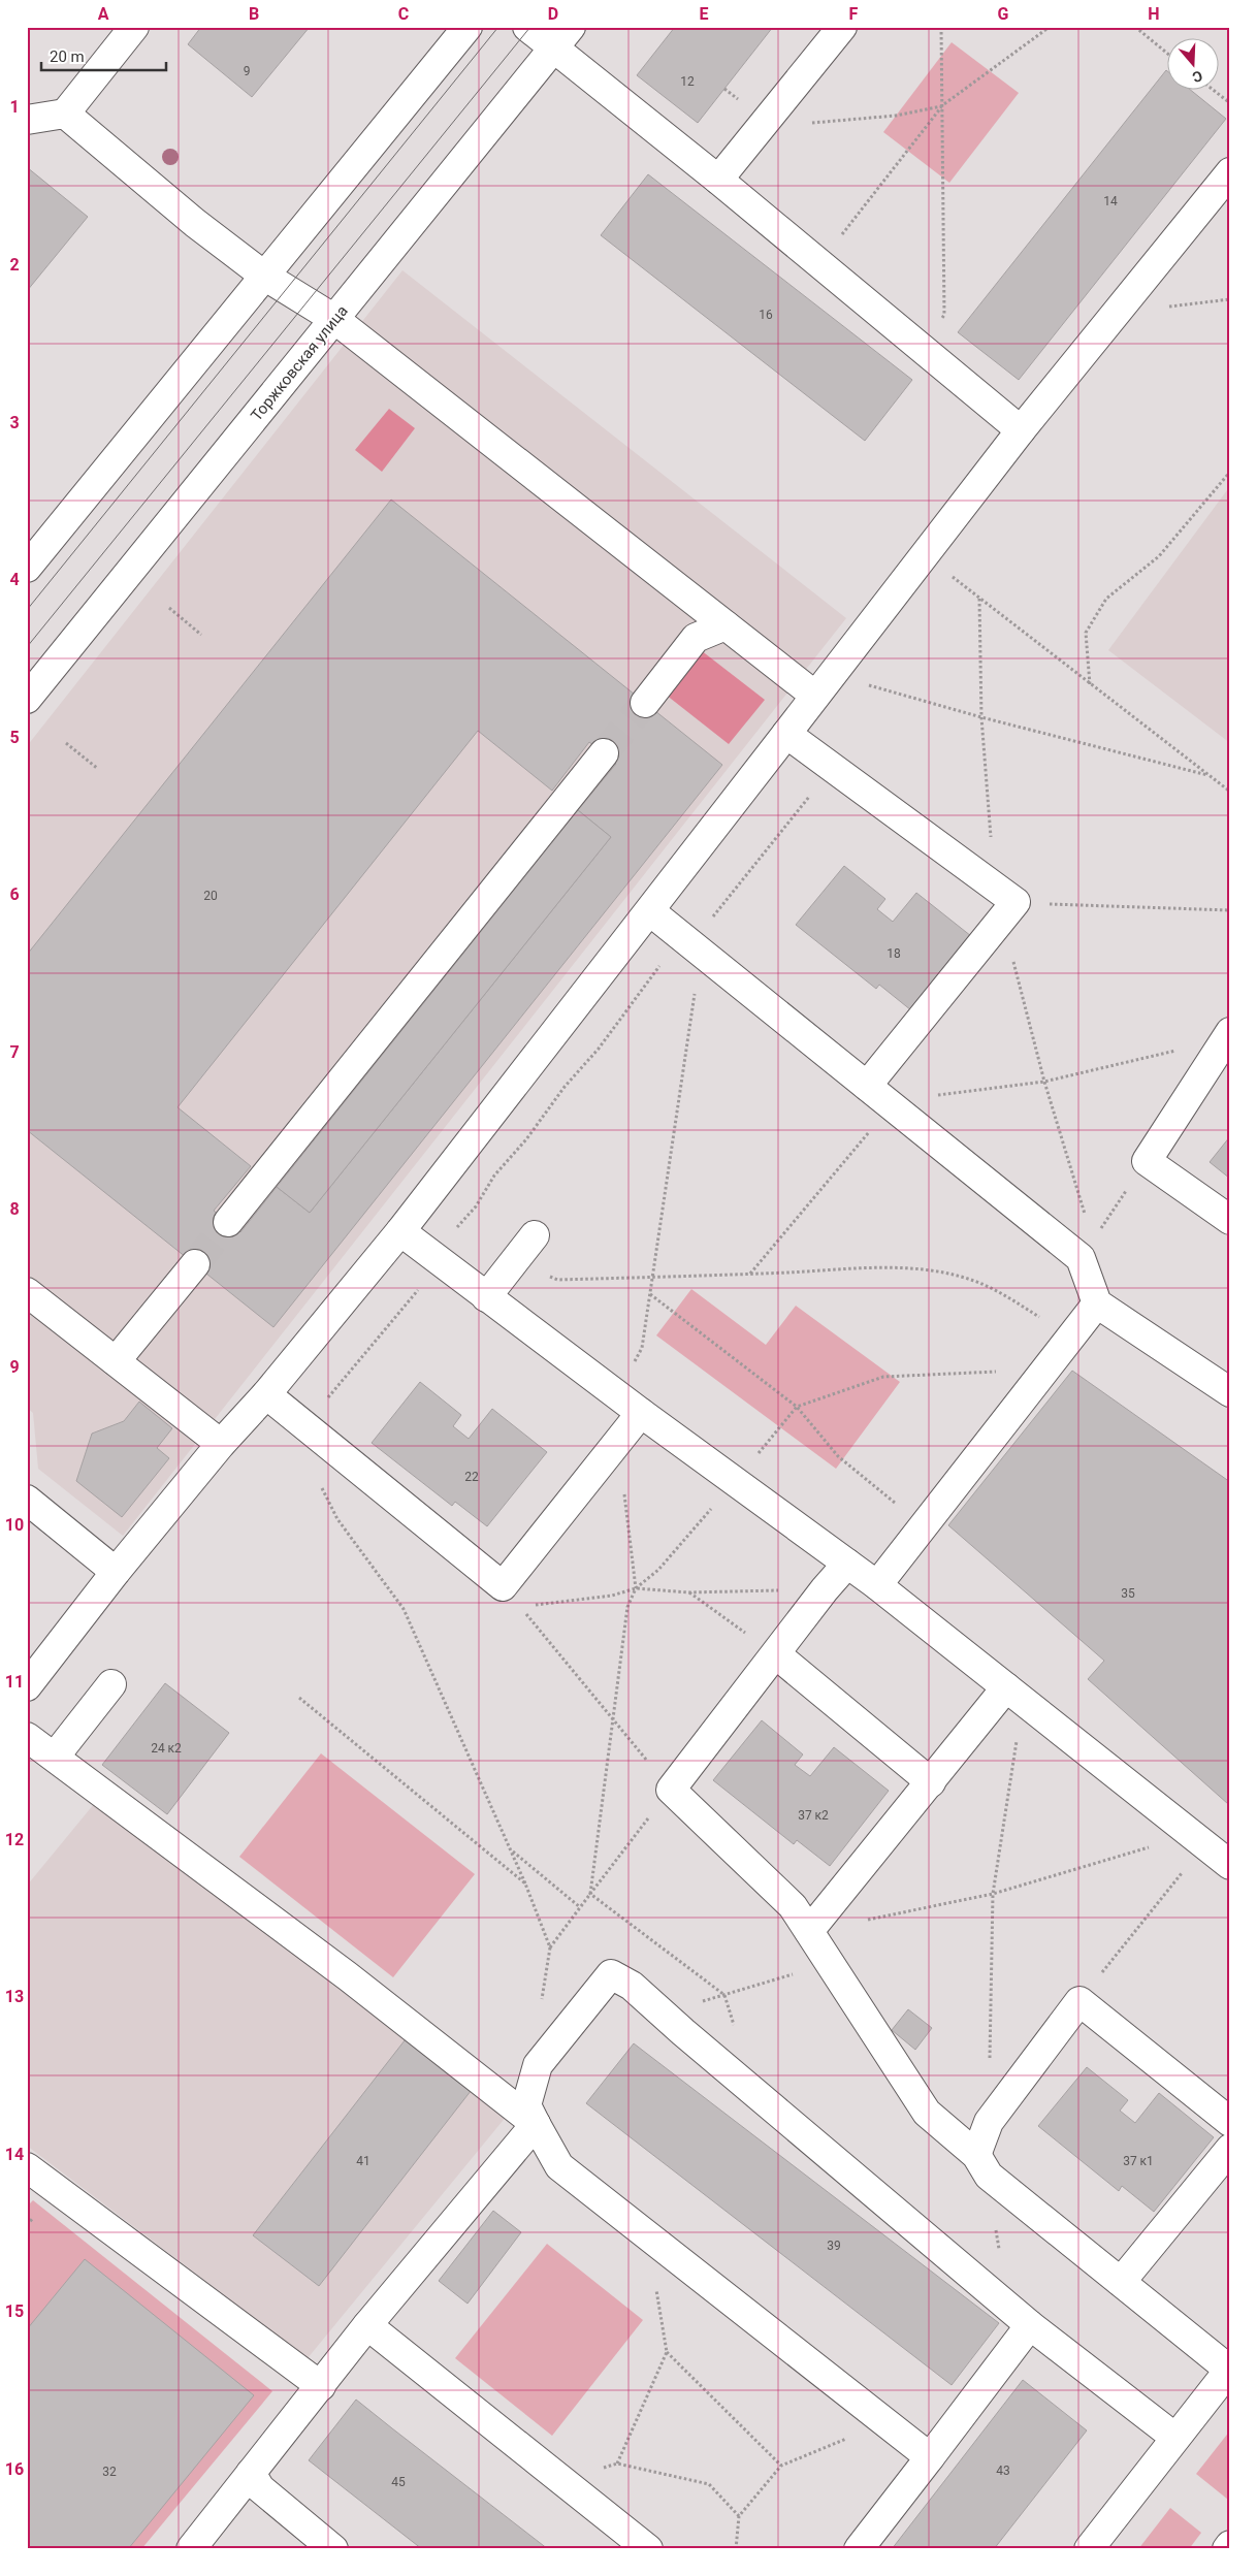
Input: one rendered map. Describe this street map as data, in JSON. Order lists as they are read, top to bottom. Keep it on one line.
{"streets":{"main road":["Торжковская улица"]},"house_numbers":["9","12","14","16","20","18","22","35","24 к2","37 к2","41","37 к1","39","43","32","45"],"scale_bar":"20 m","north":"bottom","grid":{"columns":["A","B","C","D","E","F","G","H"],"rows":["1","2","3","4","5","6","7","8","9","10","11","12","13","14","15","16"]}}
